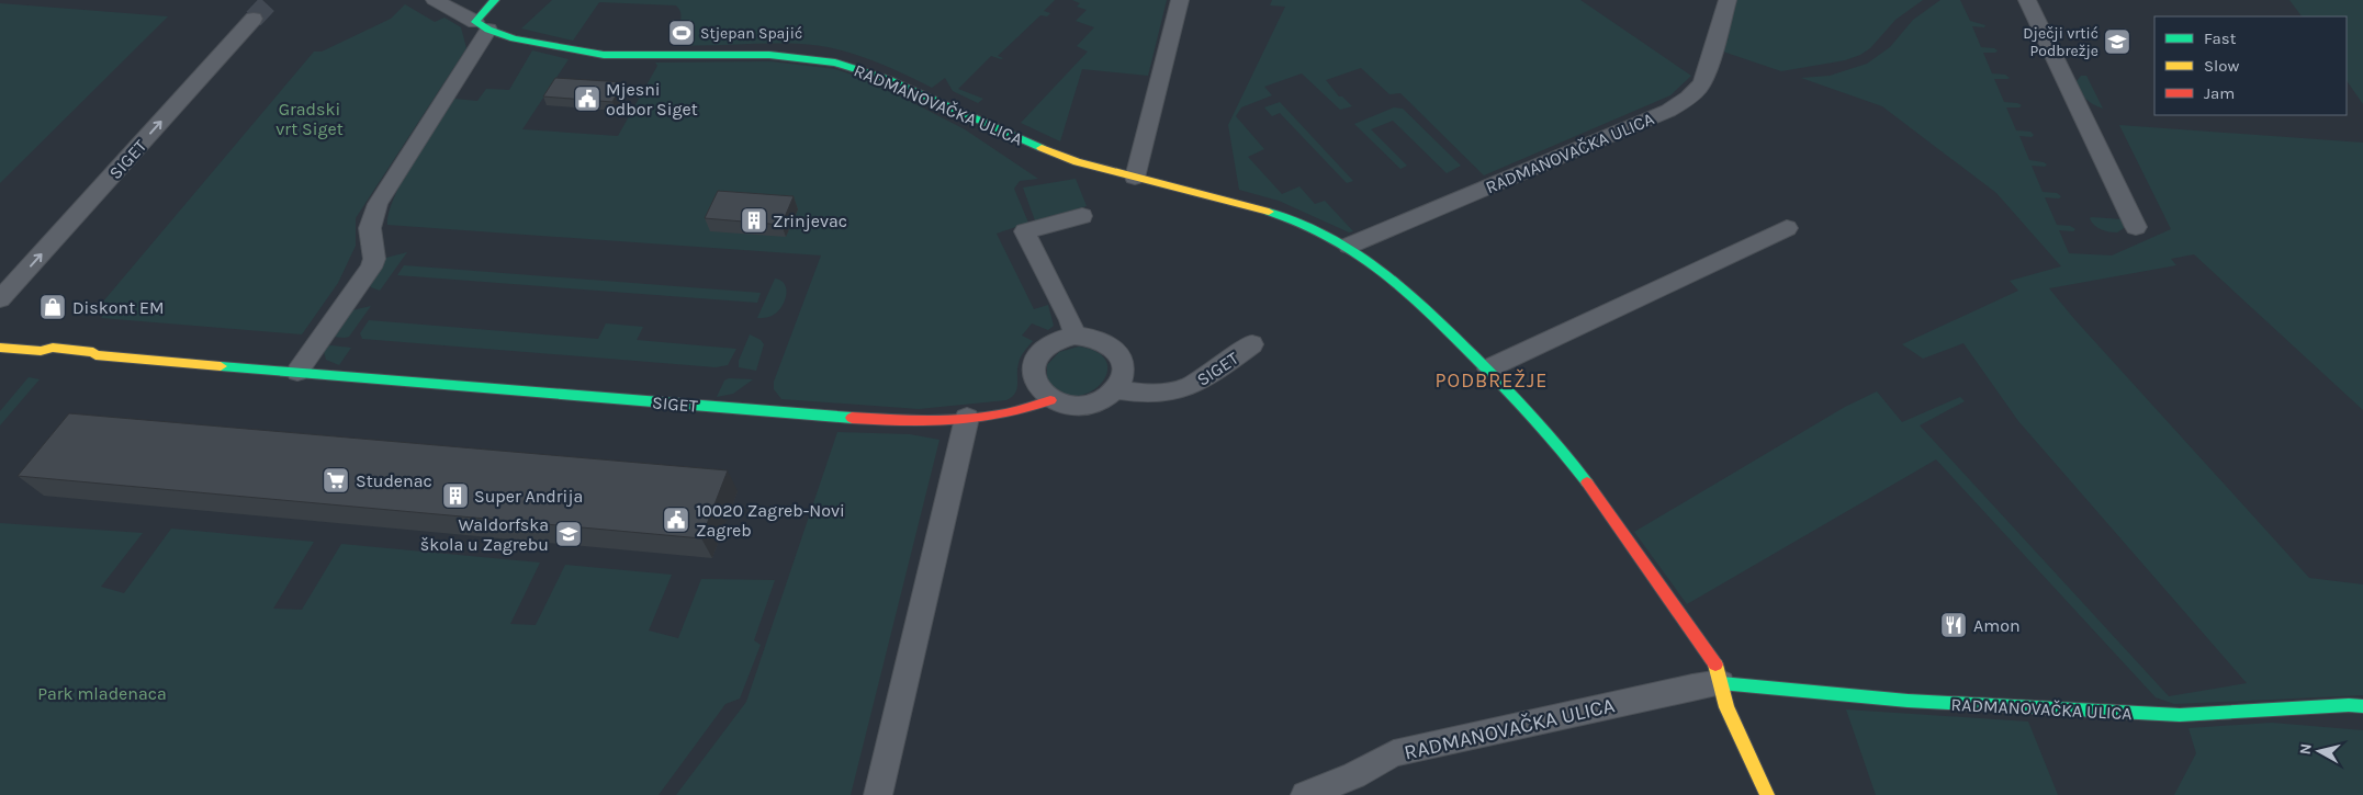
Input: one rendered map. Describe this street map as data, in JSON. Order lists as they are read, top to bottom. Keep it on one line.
{"streets":{"street":["RADMANOVAČKA ULICA","SIGET"]},"districts":["PODBREŽJE"],"parks":["Gradski vrt Siget","Park mladenaca"],"places":{"sports":["Stjepan Spajić"],"school or university":["Dječji vrtić Podbrežje","Waldorfska škola u Zagrebu"],"public building":["Mjesni odbor Siget","10020 Zagreb-Novi Zagreb"],"building":["Zrinjevac","Super Andrija"],"shop":["Diskont EM"],"supermarket":["Studenac"],"restaurant":["Amon"]},"legend":["Fast","Slow","Jam"],"north":"left"}
